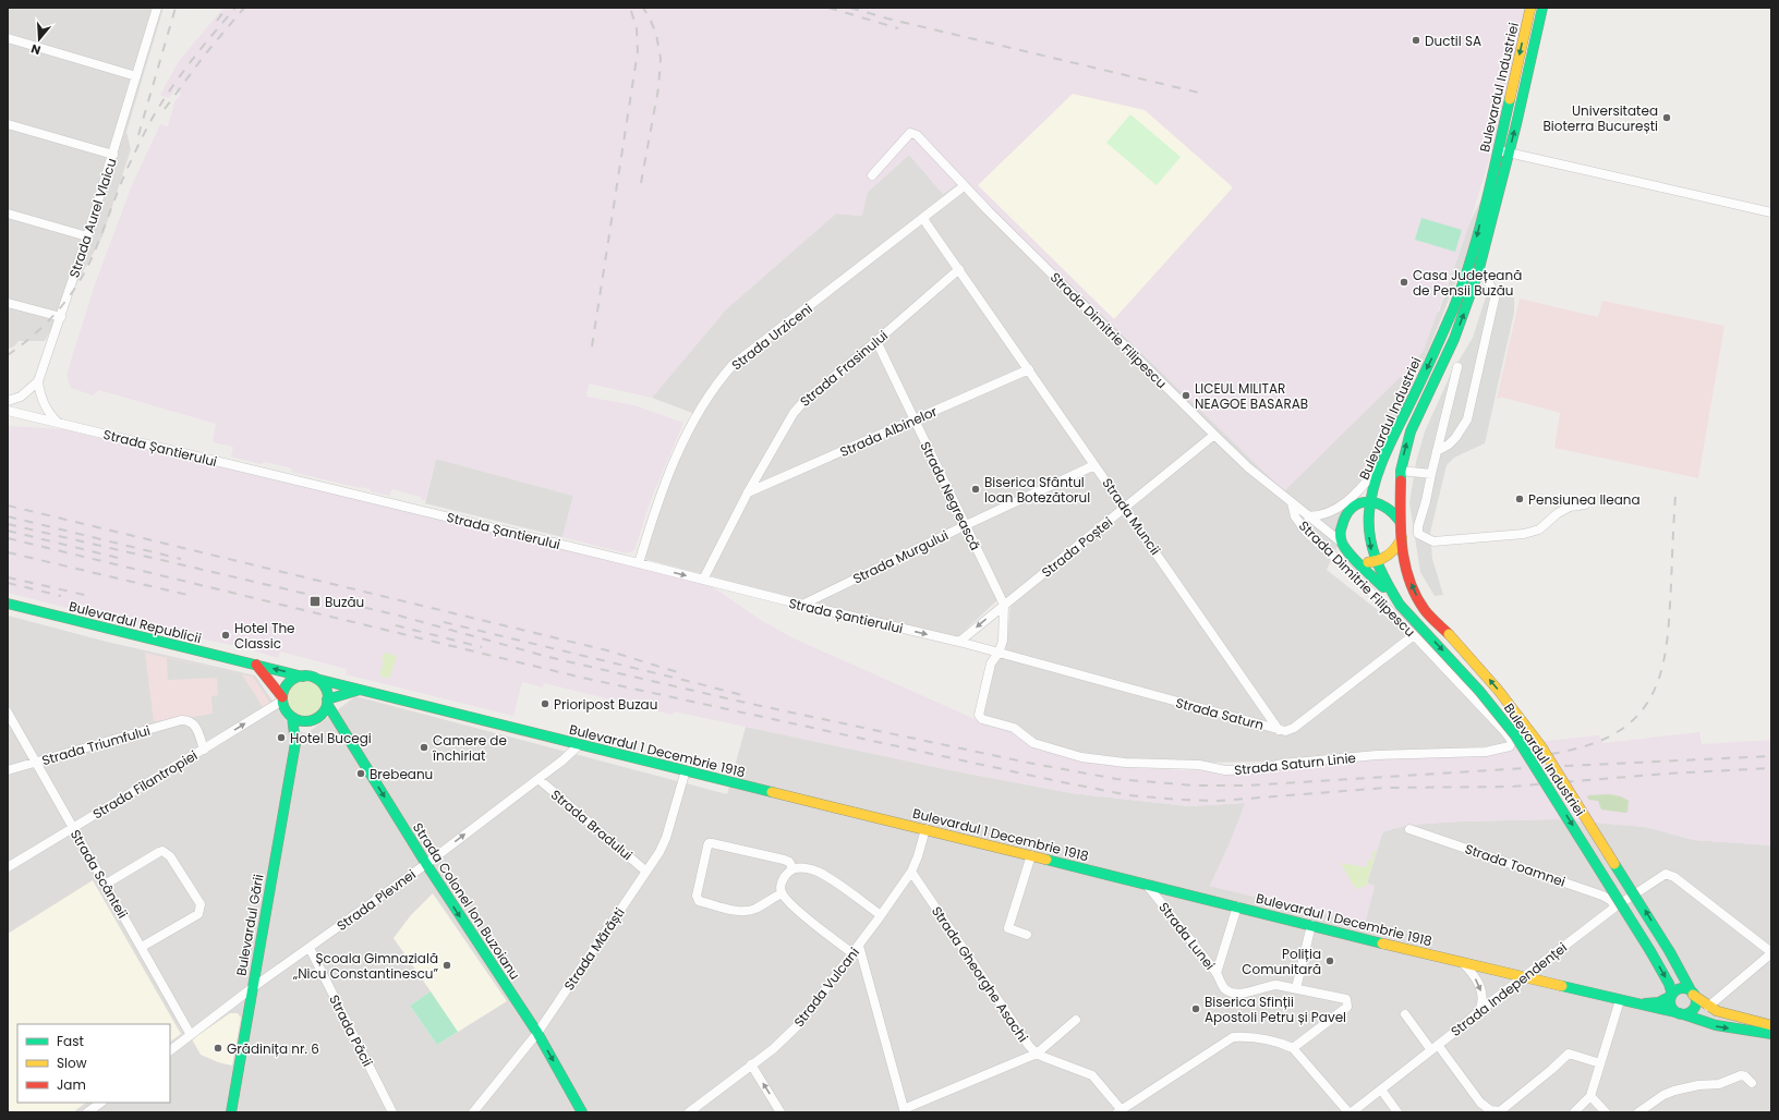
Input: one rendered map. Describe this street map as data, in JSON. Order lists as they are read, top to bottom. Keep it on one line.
{"streets":{"main road":["Bulevardul Industriei","Bulevardul Republicii","Bulevardul 1 Decembrie 1918","Strada Colonel Ion Buzoianu","Bulevardul Gării"],"street":["Strada Aurel Vlaicu","Strada Dimitrie Filipescu","Strada Urziceni","Strada Frasinului","Strada Albinelor","Strada Șantierului","Strada Negrească","Strada Muncii","Strada Poștei","Strada Murgului","Strada Saturn","Strada Triumfului","Strada Saturn Linie","Strada Filantropiei","Strada Bradului","Strada Toamnei","Strada Scânteii","Strada Plevnei","Strada Lunei","Strada Mărăști","Strada Gheorghe Asachi","Strada Vulcani","Strada Independenței","Strada Păcii"]},"crossings":[["Bulevardul Industriei","Bulevardul 1 Decembrie 1918"],["Strada Dimitrie Filipescu","Strada Urziceni"],["Strada Dimitrie Filipescu","Strada Poștei"],["Strada Dimitrie Filipescu","Strada Saturn"],["Strada Dimitrie Filipescu","Strada Saturn Linie"],["Strada Urziceni","Strada Șantierului"],["Strada Urziceni","Strada Muncii"],["Strada Frasinului","Strada Albinelor"],["Strada Frasinului","Strada Șantierului"],["Strada Frasinului","Strada Negrească"],["Strada Frasinului","Strada Muncii"],["Strada Albinelor","Strada Negrească"],["Strada Albinelor","Strada Muncii"],["Strada Șantierului","Strada Negrească"],["Strada Șantierului","Strada Poștei"],["Strada Șantierului","Strada Murgului"],["Strada Șantierului","Strada Saturn"],["Strada Negrească","Strada Poștei"],["Strada Negrească","Strada Murgului"],["Strada Negrească","Strada Saturn"],["Strada Negrească","Strada Saturn Linie"],["Strada Muncii","Strada Poștei"],["Strada Muncii","Strada Murgului"],["Strada Muncii","Strada Saturn"],["Bulevardul Republicii","Bulevardul 1 Decembrie 1918"],["Bulevardul Republicii","Strada Filantropiei"],["Bulevardul Republicii","Strada Colonel Ion Buzoianu"],["Bulevardul Republicii","Bulevardul Gării"],["Strada Triumfului","Strada Filantropiei"],["Strada Triumfului","Strada Scânteii"],["Bulevardul 1 Decembrie 1918","Strada Filantropiei"],["Bulevardul 1 Decembrie 1918","Strada Plevnei"],["Bulevardul 1 Decembrie 1918","Strada Colonel Ion Buzoianu"],["Bulevardul 1 Decembrie 1918","Bulevardul Gării"],["Bulevardul 1 Decembrie 1918","Strada Lunei"],["Bulevardul 1 Decembrie 1918","Strada Mărăști"],["Bulevardul 1 Decembrie 1918","Strada Vulcani"],["Bulevardul 1 Decembrie 1918","Strada Independenței"],["Strada Filantropiei","Strada Scânteii"],["Strada Filantropiei","Strada Colonel Ion Buzoianu"],["Strada Filantropiei","Bulevardul Gării"],["Strada Bradului","Strada Plevnei"],["Strada Bradului","Strada Mărăști"],["Strada Toamnei","Strada Independenței"],["Strada Scânteii","Strada Plevnei"],["Strada Plevnei","Strada Colonel Ion Buzoianu"],["Strada Plevnei","Bulevardul Gării"],["Strada Plevnei","Strada Păcii"],["Strada Colonel Ion Buzoianu","Bulevardul Gării"],["Strada Colonel Ion Buzoianu","Strada Mărăști"],["Strada Gheorghe Asachi","Strada Vulcani"]],"one_way":["Strada Colonel Ion Buzoianu"],"places":{"other":["Ductil SA","Universitatea Bioterra București","Casa Județeană de Pensii Buzău","LICEUL MILITAR NEAGOE BASARAB","Biserica Sfântul Ioan Botezătorul","Pensiunea Ileana","Hotel The Classic","Prioripost Buzau","Hotel Bucegi","Camere de închiriat","Brebeanu","Poliția Comunitară","Școala Gimnazială „Nicu Constantinescu”","Biserica Sfinții Apostoli Petru și Pavel","Grădinița nr. 6"],"transit":["Buzău"]},"legend":["Fast","Slow","Jam"],"north":"bottom"}
